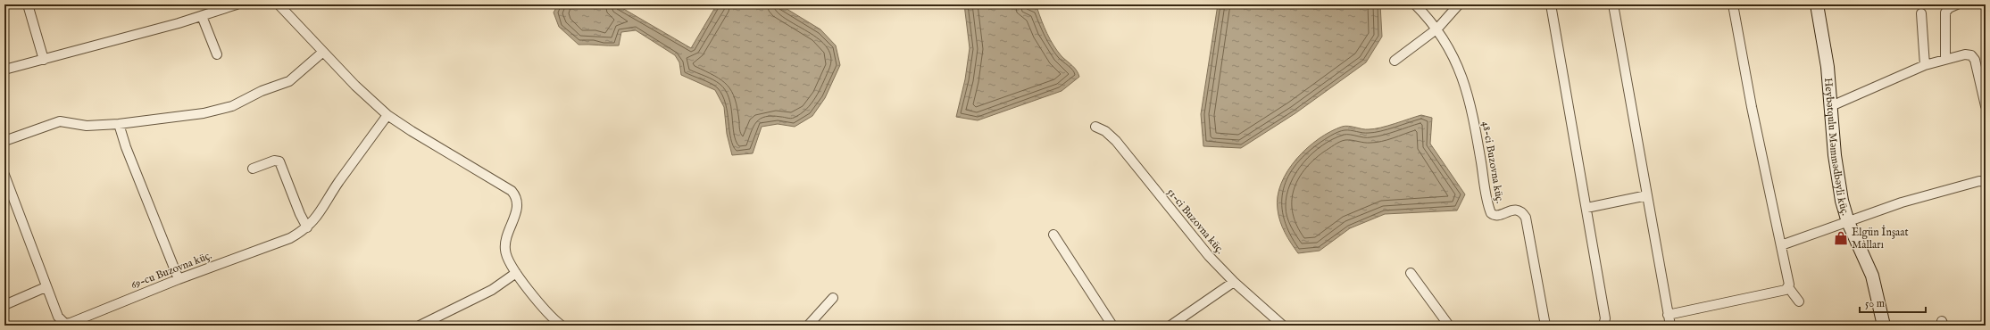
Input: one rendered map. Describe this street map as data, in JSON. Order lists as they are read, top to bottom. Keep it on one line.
{"streets":{"street":["Heybətqulu Məmmədbəyli küç.","48-ci Buzovna küç.","51-ci Buzovna küç.","69-cu Buzovna küç."]},"places":{"shop":["Elgün İnşaat Malları"]},"scale_bar":"50 m"}
